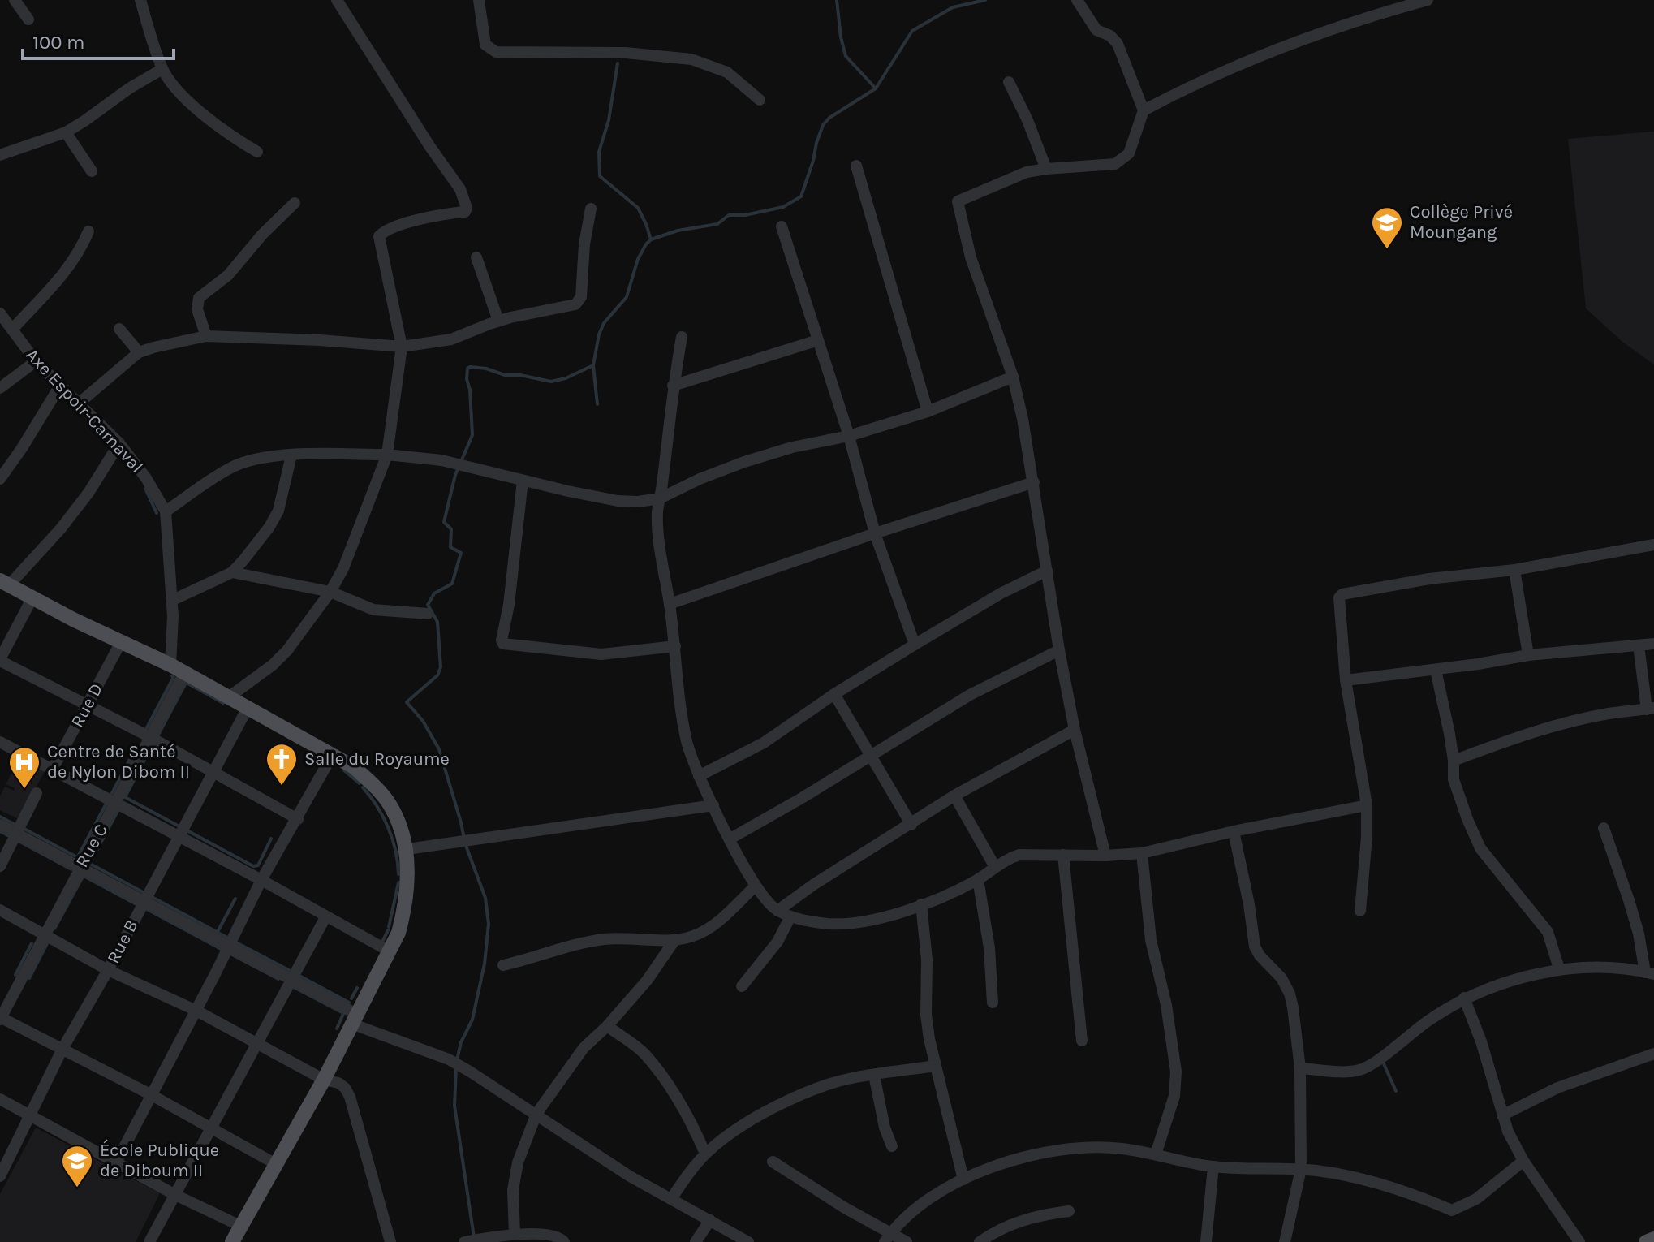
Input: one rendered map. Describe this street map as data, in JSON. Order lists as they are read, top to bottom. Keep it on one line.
{"streets":{"street":["Axe Espoir-Carnaval","Rue D","Rue C","Rue B"]},"places":{"school or university":["Collège Privé Moungang","École Publique de Diboum II"],"church":["Salle du Royaume"],"hospital":["Centre de Santé de Nylon Dibom II"]},"scale_bar":"100 m"}
